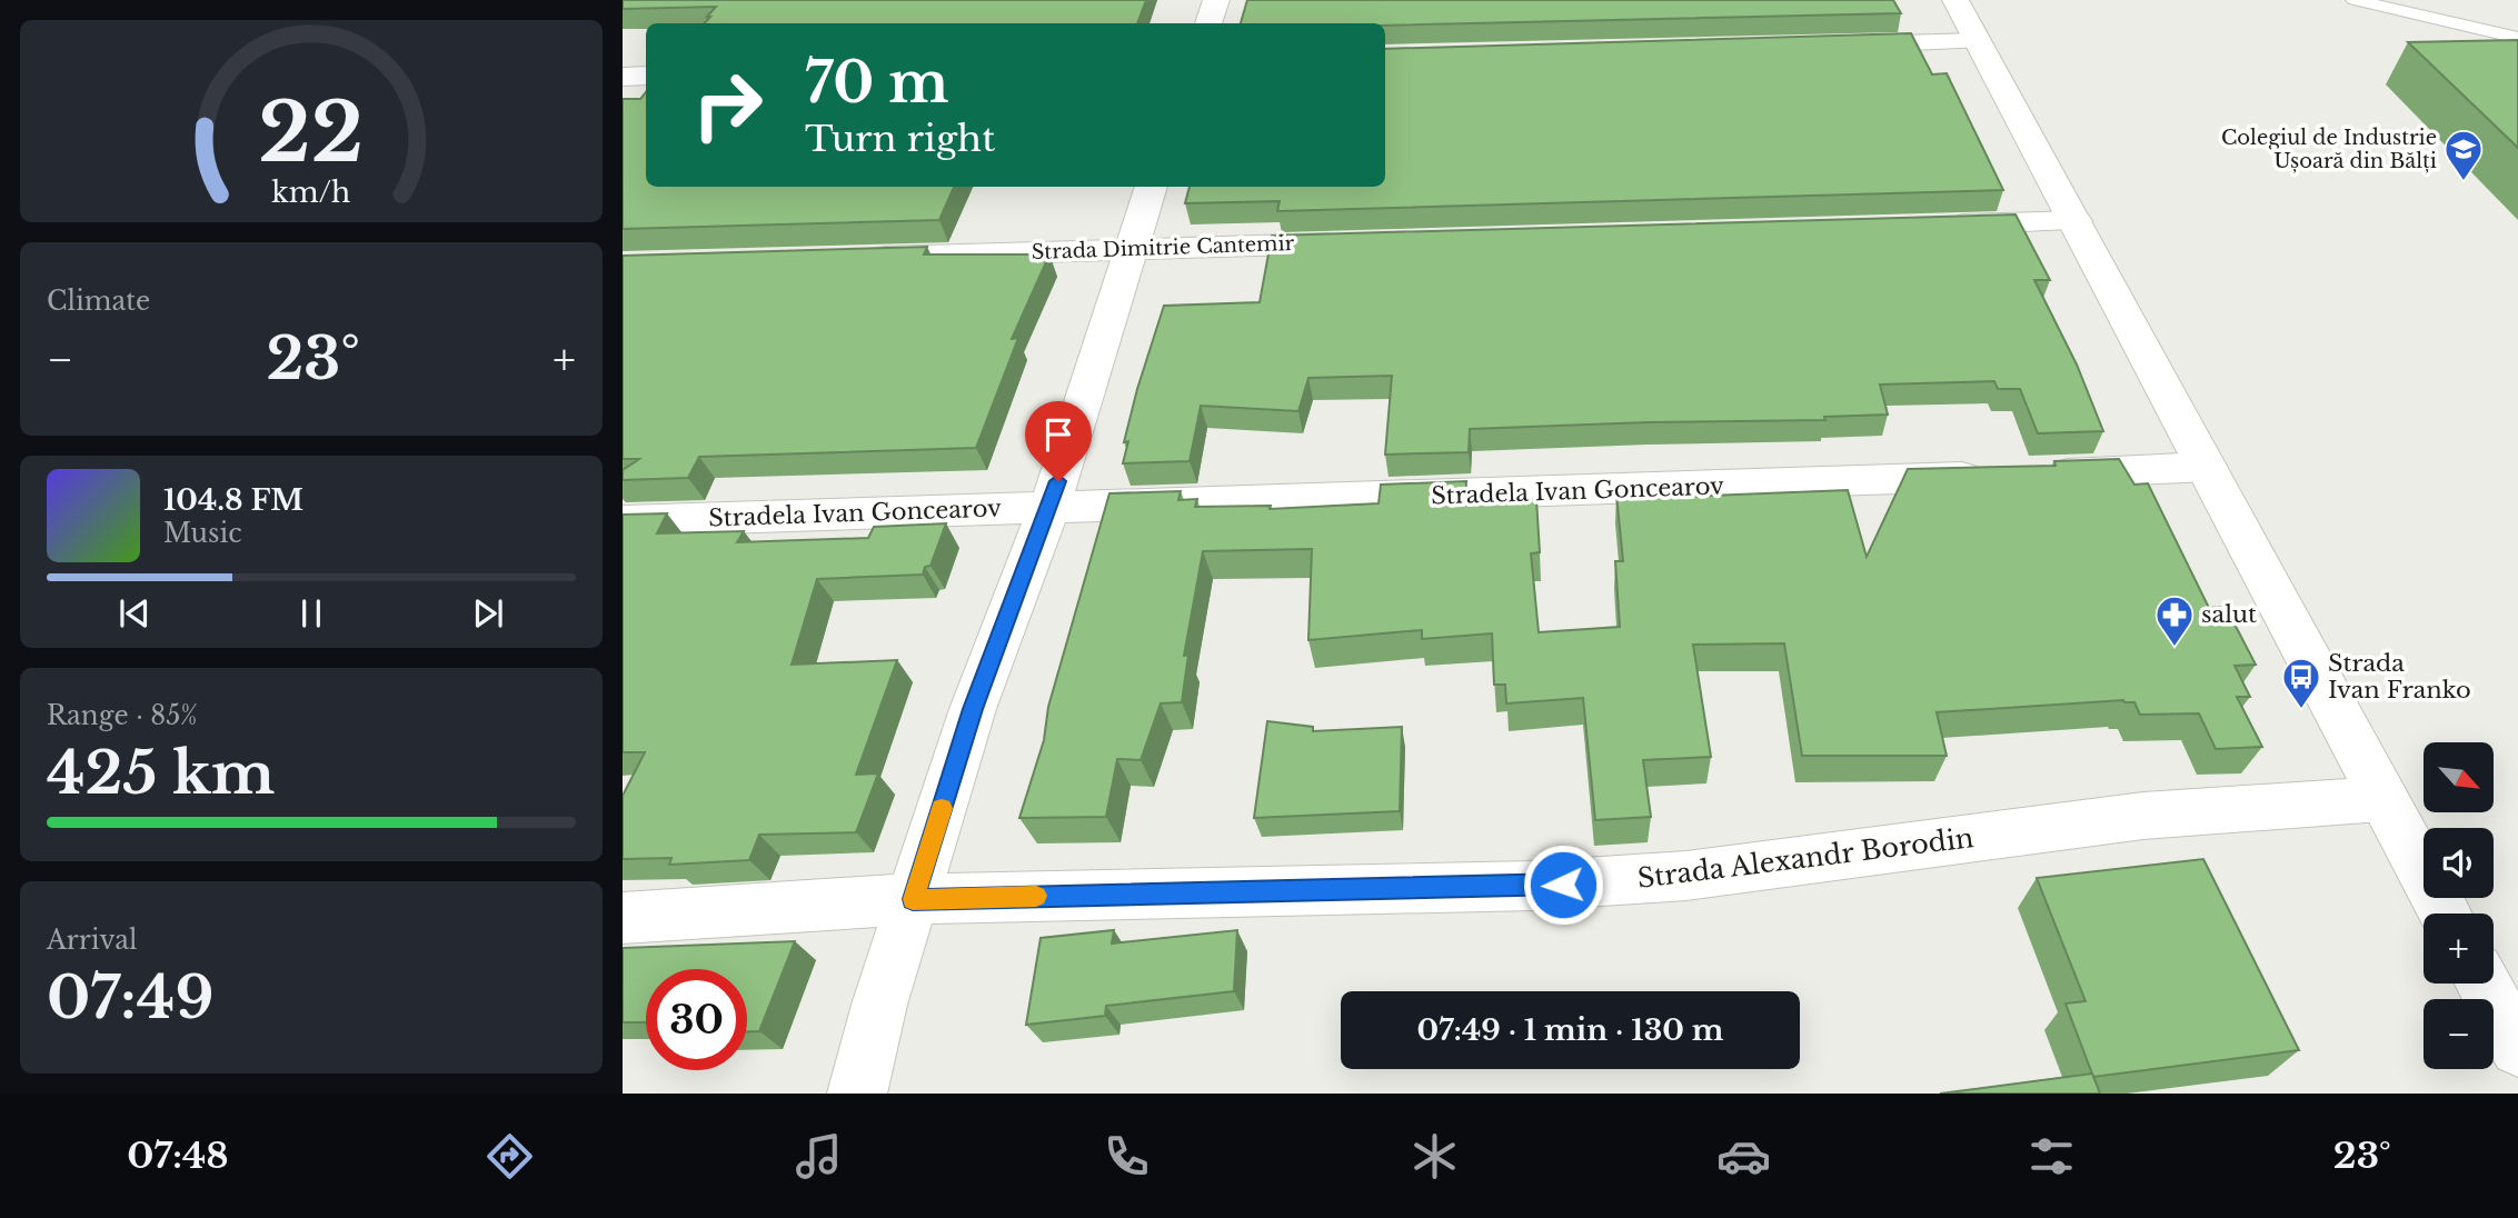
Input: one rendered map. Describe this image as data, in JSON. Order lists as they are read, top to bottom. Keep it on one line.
{"streets":{"street":["Strada Dimitrie Cantemir","Stradela Ivan Goncearov","Strada Alexandr Borodin"]},"places":{"school or university":["Colegiul de Industrie Ușoară din Bălți"],"pharmacy":["salut"],"bus stop":["Strada Ivan Franko"]},"north":"bottom right","page":{"turn":["70 m","Turn right"],"tile":["Climate",["Range · 85%","425 km"],["Arrival","07:49"]],"heat":["−","23°","+"],"song":["104.8 FM","Music"],"map_buttons":["+","−"],"limit":"30","trip":"07:49 · 1 min · 130 m","tabs":["07:48","23°"],"gauge":["22","km/h"]}}
